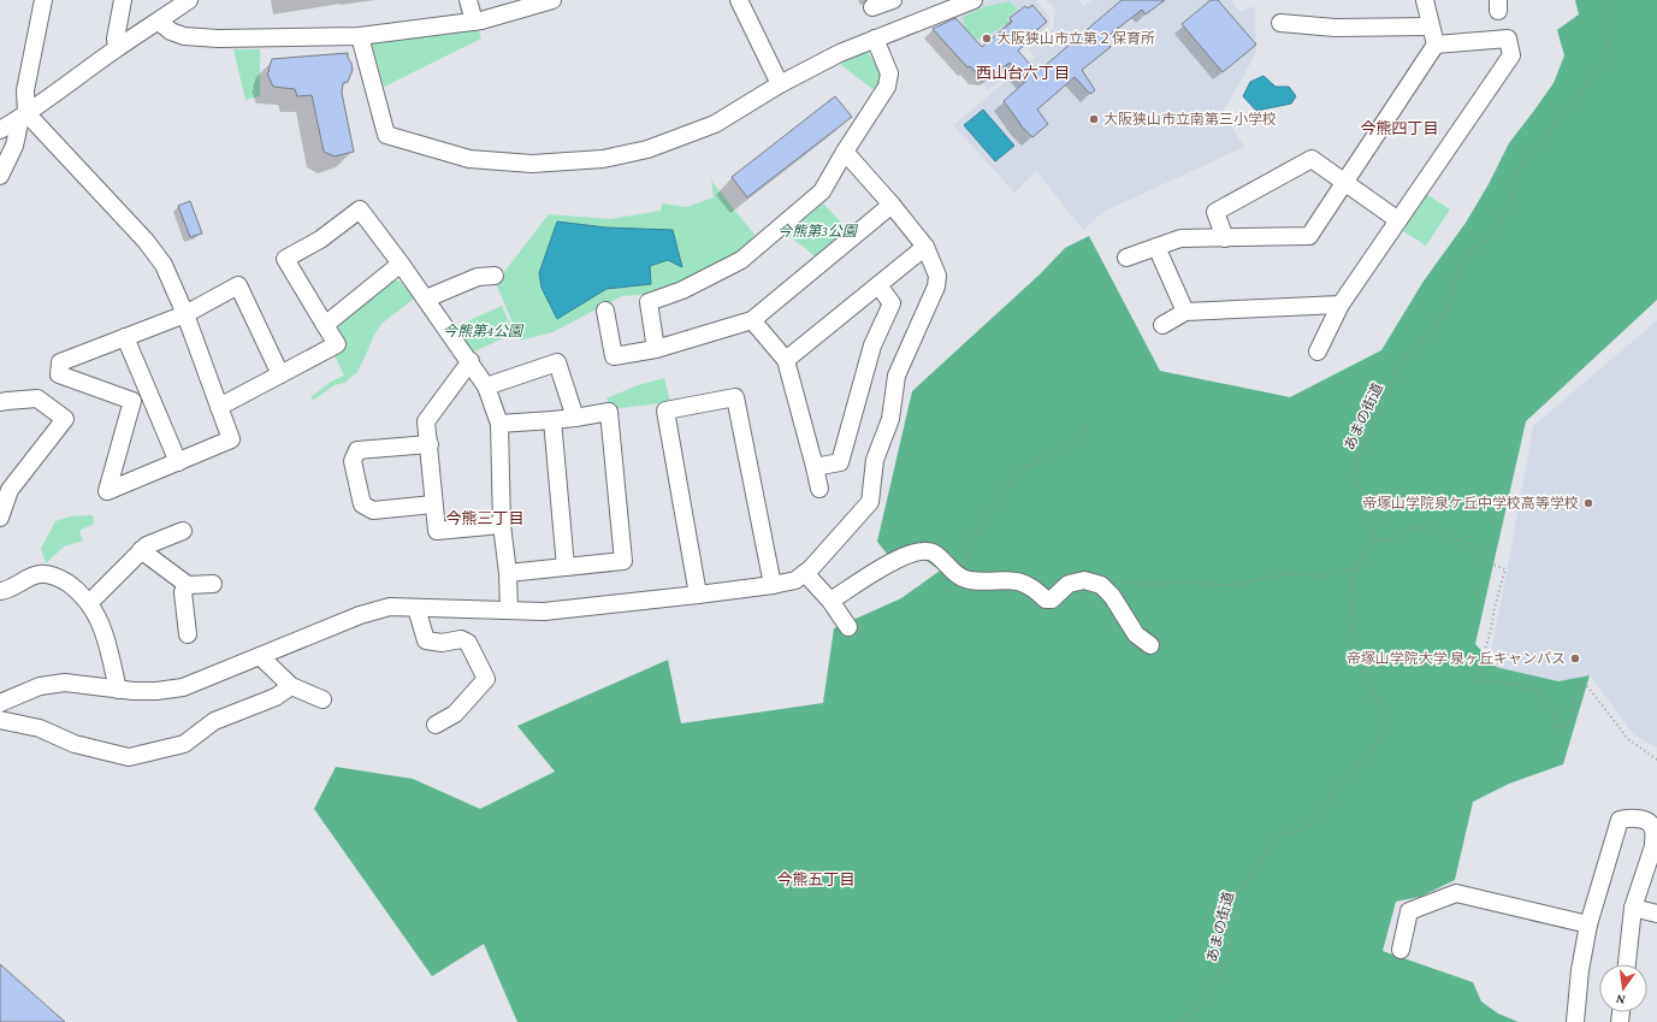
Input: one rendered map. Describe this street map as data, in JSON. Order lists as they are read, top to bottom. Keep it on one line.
{"streets":{"path":["あまの街道"]},"districts":["西山台六丁目","今熊四丁目","今熊三丁目","今熊五丁目"],"parks":["今熊第3公園","今熊第4公園"],"places":["大阪狭山市立第２保育所","大阪狭山市立南第三小学校","帝塚山学院泉ケ丘中学校高等学校","帝塚山学院大学 泉ヶ丘キャンパス"],"north":"bottom"}
